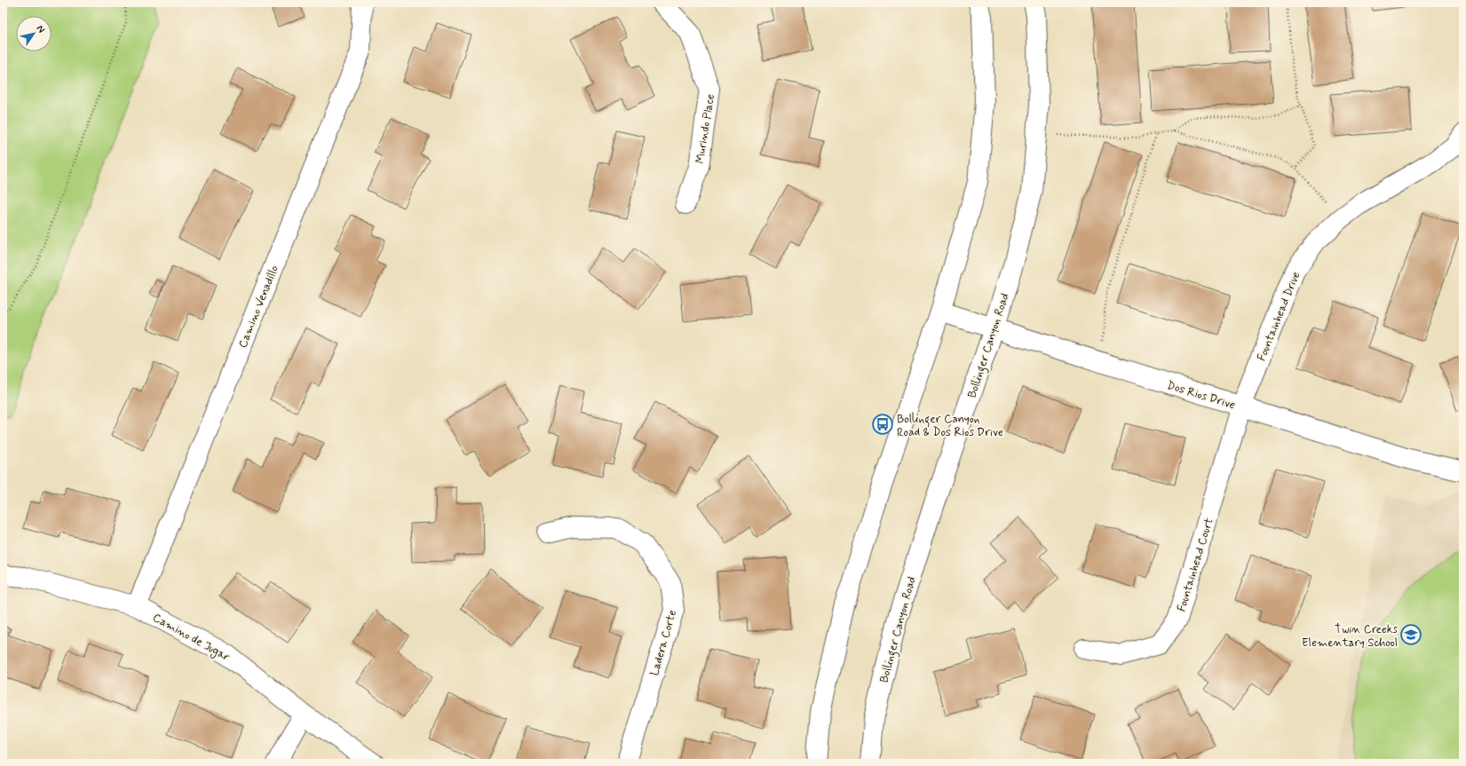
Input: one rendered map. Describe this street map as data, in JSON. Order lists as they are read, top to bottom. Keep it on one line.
{"streets":{"street":["Murindo Place","Camino Venadillo","Fountainhead Drive","Bollinger Canyon Road","Dos Rios Drive","Fountainhead Court","Camino de Jugar","Ladera Corte"]},"crossings":[["Camino Venadillo","Camino de Jugar"],["Fountainhead Drive","Dos Rios Drive"],["Fountainhead Drive","Fountainhead Court"],["Bollinger Canyon Road","Dos Rios Drive"],["Dos Rios Drive","Fountainhead Court"]],"places":{"bus stop":["Bollinger Canyon Road & Dos Rios Drive"],"school or university":["Twin Creeks Elementary School"]},"north":"top right"}
